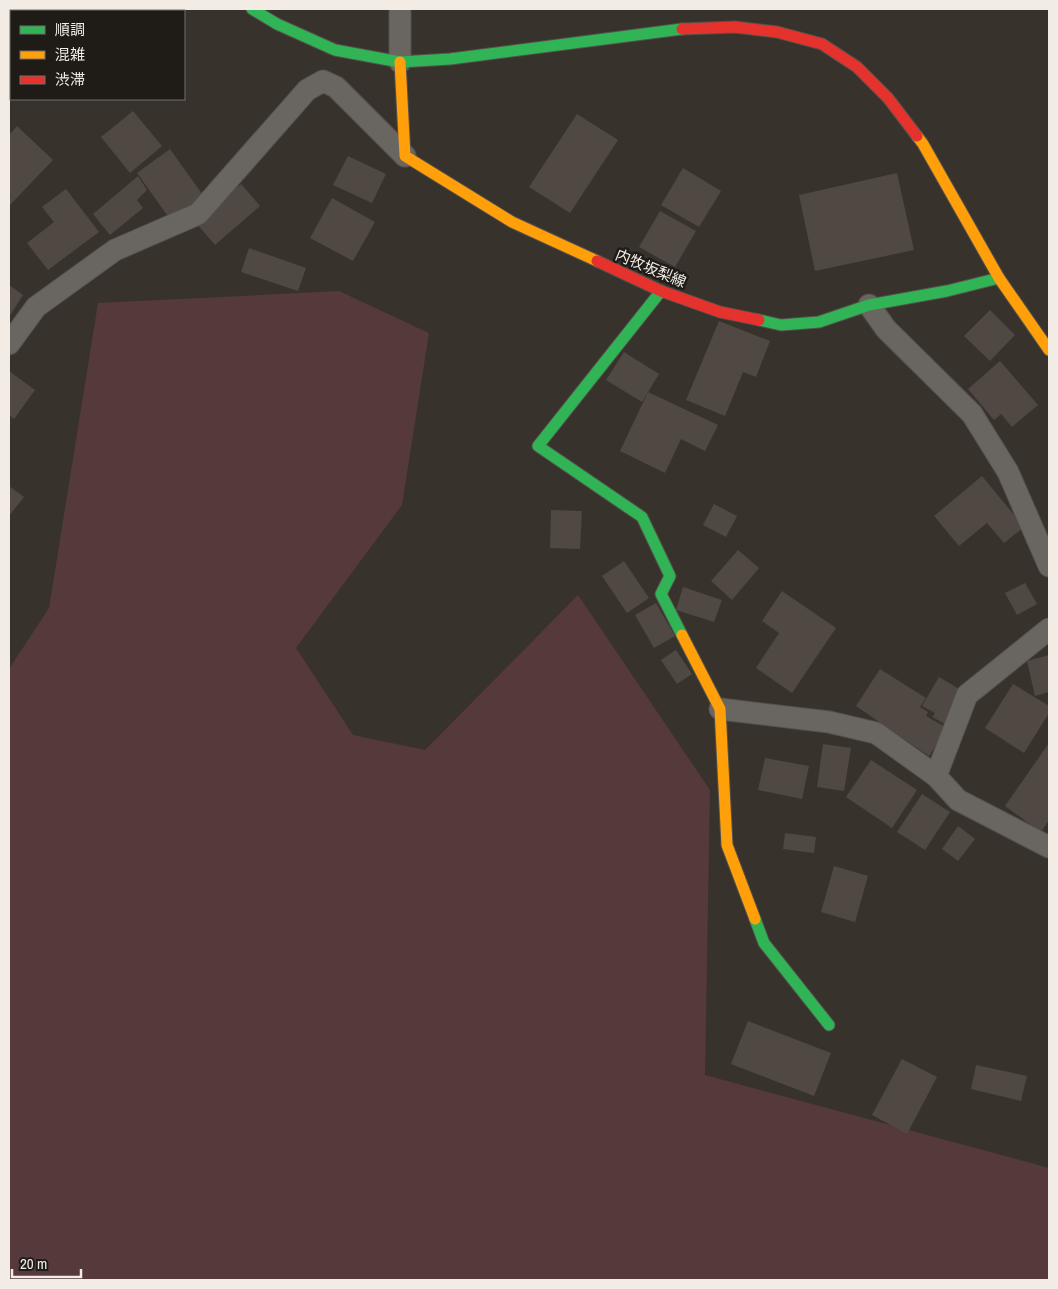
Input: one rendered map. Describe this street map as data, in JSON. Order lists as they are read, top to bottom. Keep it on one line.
{"streets":{"main road":["内牧坂梨線"]},"legend":["順調","混雑","渋滞"],"scale_bar":"20 m"}
